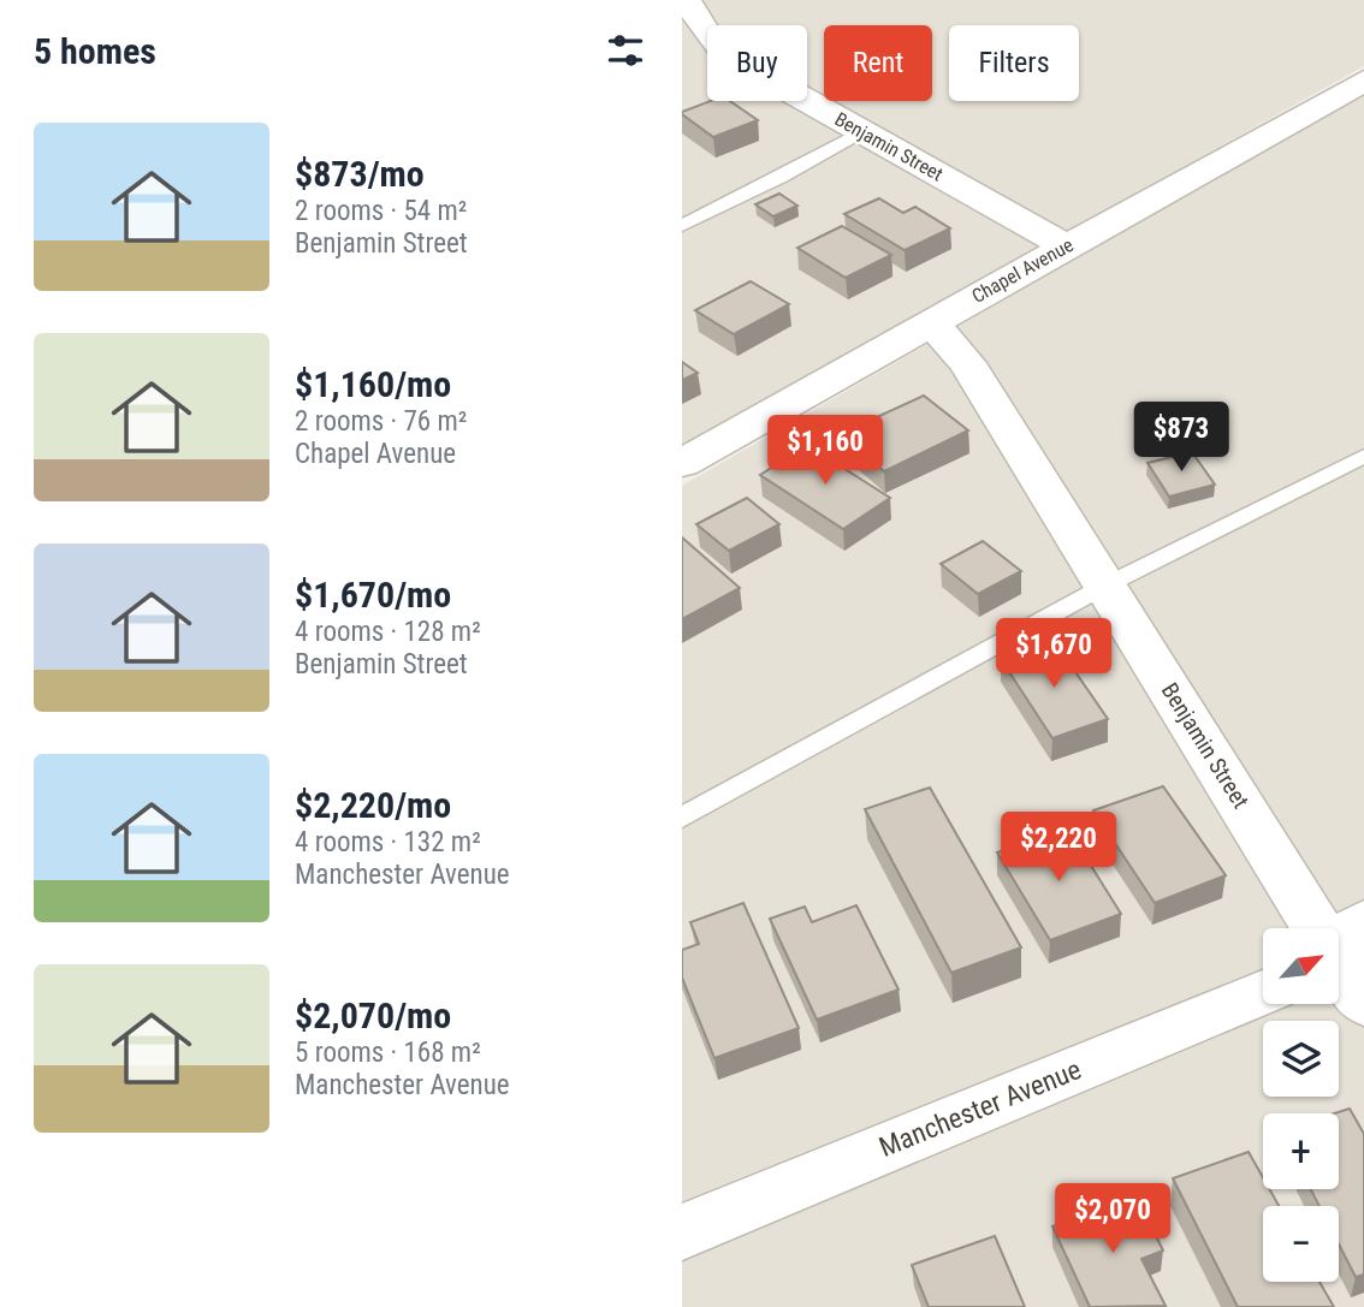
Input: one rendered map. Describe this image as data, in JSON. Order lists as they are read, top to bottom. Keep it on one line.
{"streets":{"street":["Benjamin Street","Chapel Avenue","Manchester Avenue"]},"crossings":[["Benjamin Street","Chapel Avenue"]],"north":"top right","page":{"heading":"5 homes","chip":["Buy","Rent","Filters"],"list":[{"name":"$873/mo","note":"2 rooms · 54 m² · Benjamin Street"},{"name":"$1,160/mo","note":"2 rooms · 76 m² · Chapel Avenue"},{"name":"$1,670/mo","note":"4 rooms · 128 m² · Benjamin Street"},{"name":"$2,220/mo","note":"4 rooms · 132 m² · Manchester Avenue"},{"name":"$2,070/mo","note":"5 rooms · 168 m² · Manchester Avenue"}],"price":["$873","$1,160","$1,670","$2,220","$2,070"],"map_buttons":["+","−"]}}
